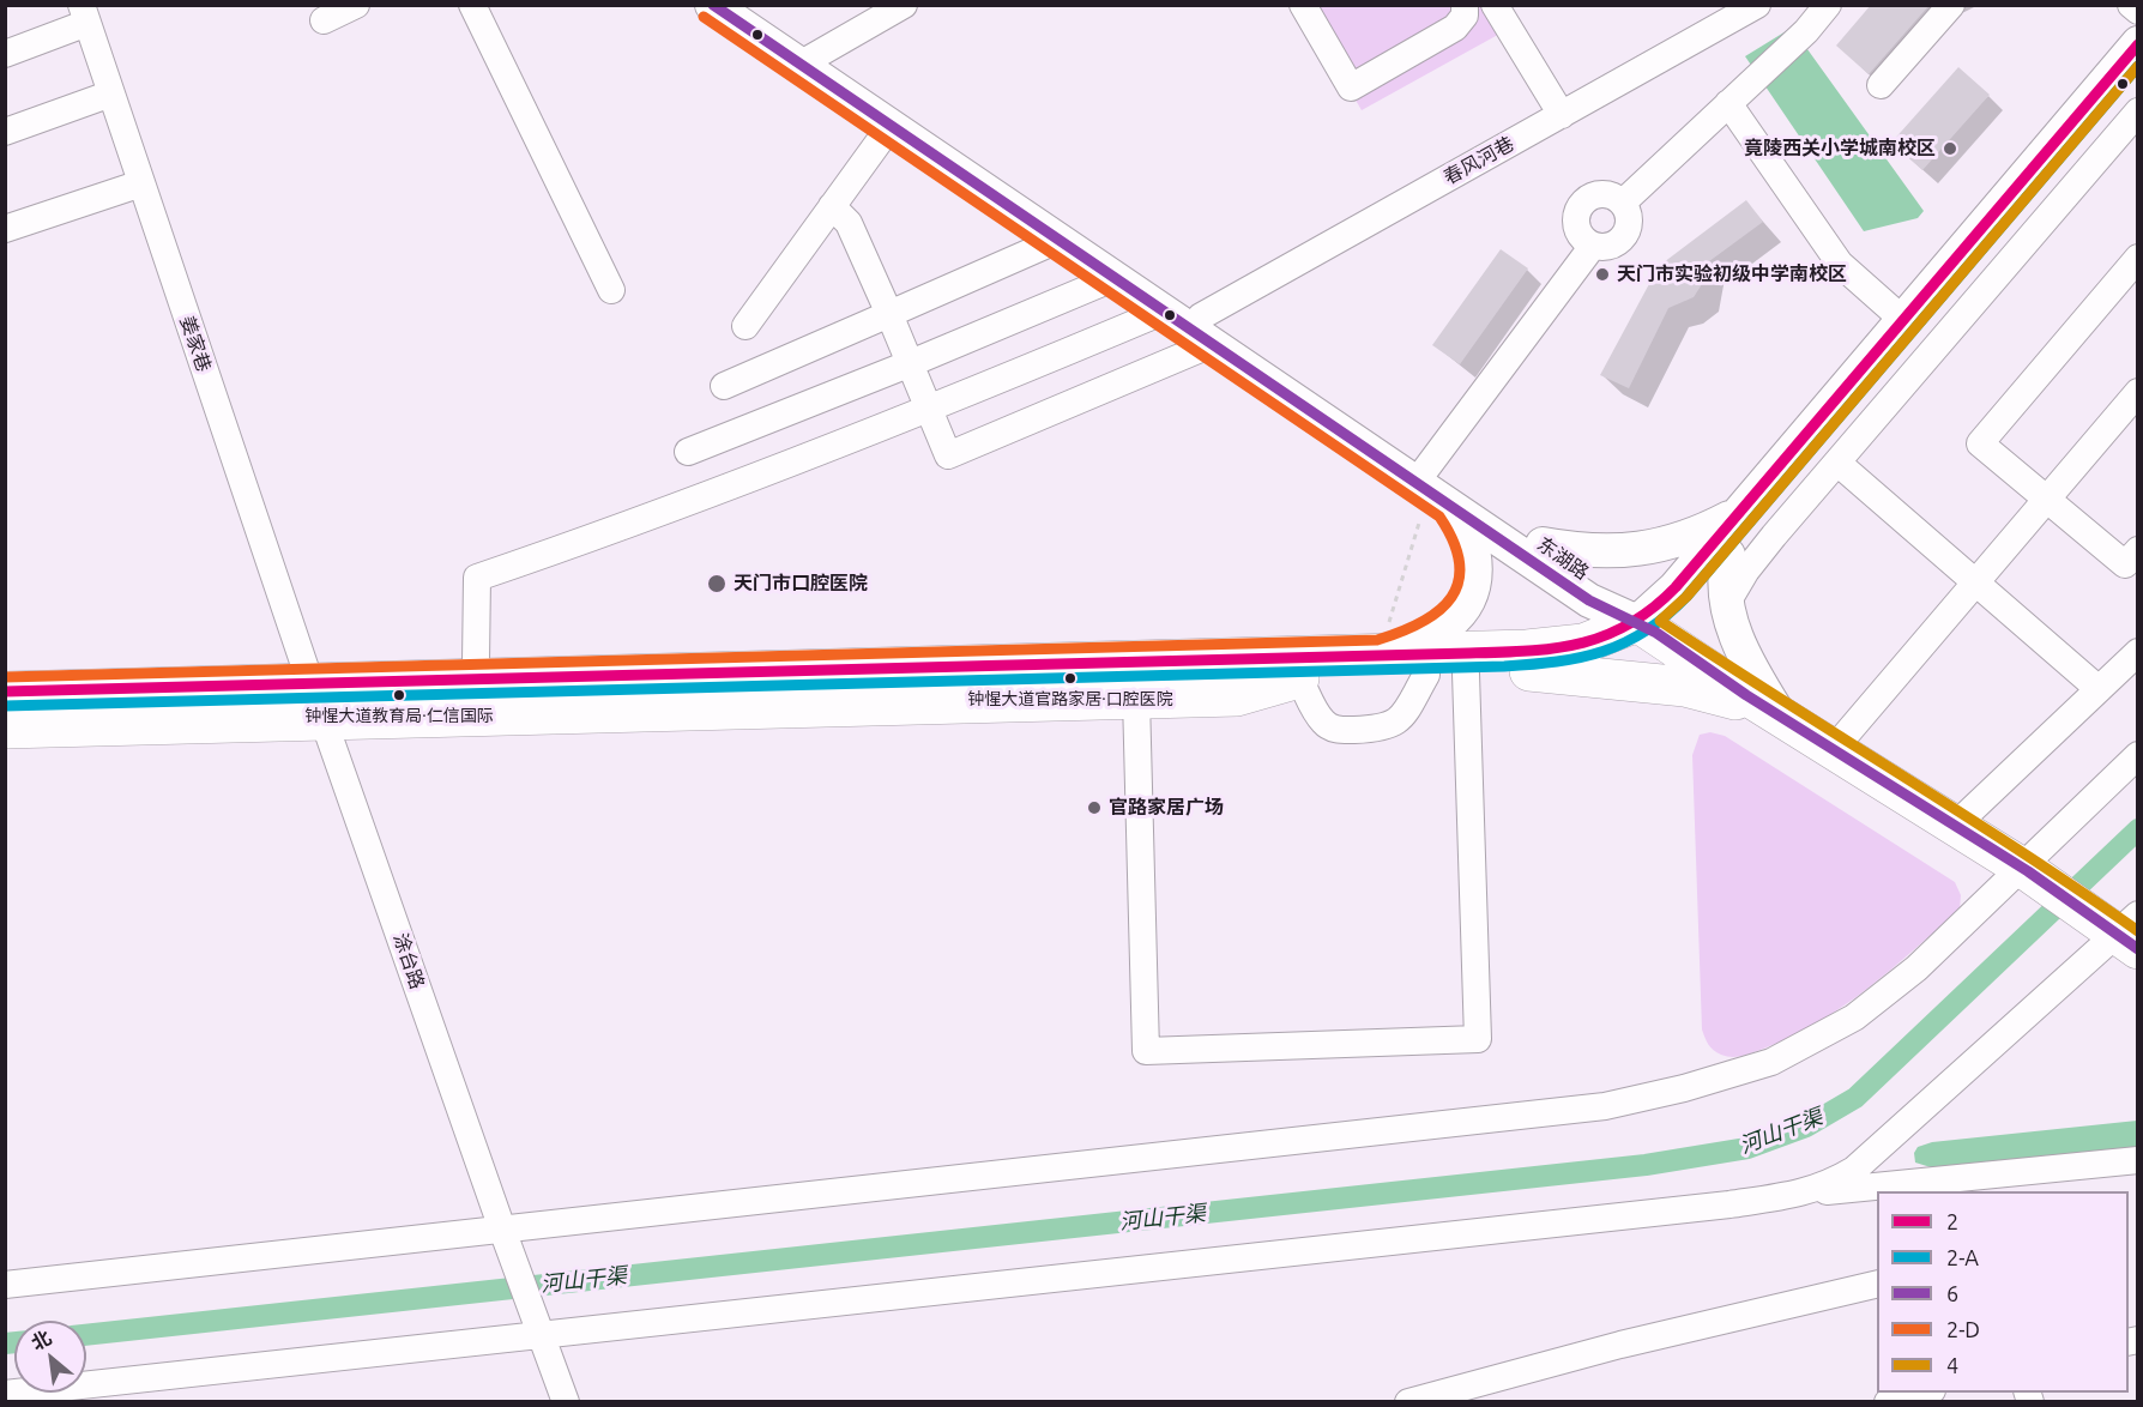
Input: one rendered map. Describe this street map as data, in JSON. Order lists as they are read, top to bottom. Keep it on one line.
{"streets":{"main road":["东湖路"],"street":["春风河巷","姜家巷","涂台路"]},"crossings":[["春风河巷","东湖路"],["姜家巷","涂台路"]],"water":["河山干渠"],"places":["竟陵西关小学城南校区","天门市实验初级中学南校区","天门市口腔医院","钟惺大道官路家居·口腔医院","钟惺大道教育局·仁信国际","官路家居广场"],"lines":["transit line 6","transit line 2-D","transit line 2","transit line 2-A","transit line 4"],"legend":["2","2-A","6","2-D","4"],"north":"top left"}
